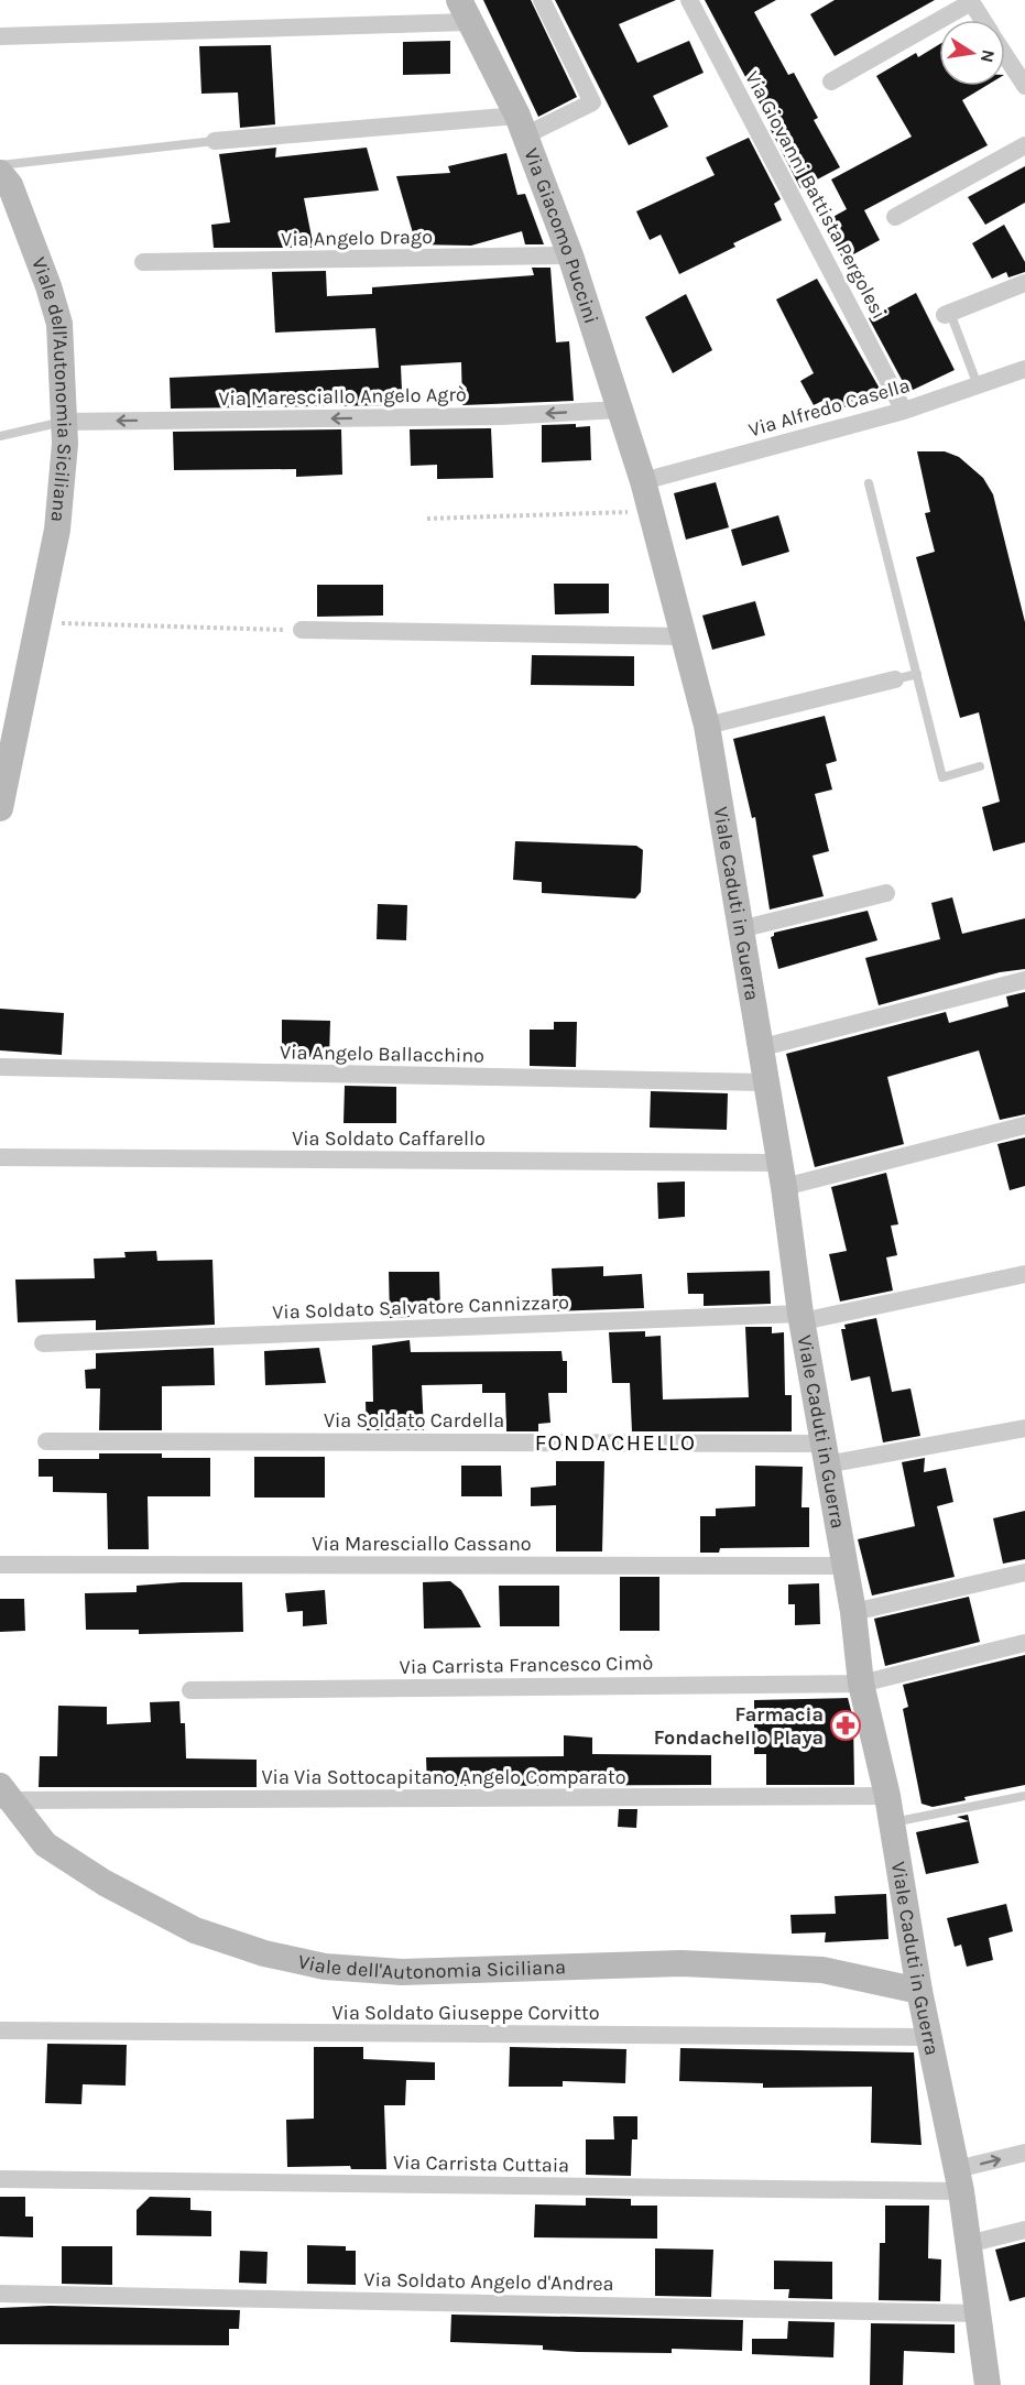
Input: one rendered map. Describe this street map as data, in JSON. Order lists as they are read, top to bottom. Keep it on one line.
{"streets":{"street":["Via Giovanni Battista Pergolesi","Via Giacomo Puccini","Via Angelo Drago","Viale dell'Autonomia Siciliana","Via Maresciallo Angelo Agrò","Via Alfredo Casella","Viale Caduti in Guerra","Via Angelo Ballacchino","Via Soldato Caffarello","Via Soldato Salvatore Cannizzaro","Via Soldato Cardella","Via Maresciallo Cassano","Via Carrista Francesco Cimò","Via Via Sottocapitano Angelo Comparato","Via Soldato Giuseppe Corvitto","Via Carrista Cuttaia","Via Soldato Angelo d'Andrea"]},"crossings":[["Via Giovanni Battista Pergolesi","Via Alfredo Casella"],["Via Giacomo Puccini","Via Angelo Drago"],["Via Giacomo Puccini","Via Maresciallo Angelo Agrò"],["Via Giacomo Puccini","Via Alfredo Casella"],["Via Giacomo Puccini","Viale Caduti in Guerra"],["Viale dell'Autonomia Siciliana","Via Maresciallo Angelo Agrò"],["Viale dell'Autonomia Siciliana","Viale Caduti in Guerra"],["Viale dell'Autonomia Siciliana","Via Via Sottocapitano Angelo Comparato"],["Via Alfredo Casella","Viale Caduti in Guerra"],["Viale Caduti in Guerra","Via Angelo Ballacchino"],["Viale Caduti in Guerra","Via Soldato Caffarello"],["Viale Caduti in Guerra","Via Soldato Salvatore Cannizzaro"],["Viale Caduti in Guerra","Via Soldato Cardella"],["Viale Caduti in Guerra","Via Maresciallo Cassano"],["Viale Caduti in Guerra","Via Carrista Francesco Cimò"],["Viale Caduti in Guerra","Via Via Sottocapitano Angelo Comparato"],["Viale Caduti in Guerra","Via Soldato Giuseppe Corvitto"],["Viale Caduti in Guerra","Via Carrista Cuttaia"],["Viale Caduti in Guerra","Via Soldato Angelo d'Andrea"]],"one_way":["Via Maresciallo Angelo Agrò"],"districts":["FONDACHELLO"],"places":{"pharmacy":["Farmacia Fondachello Playa"]},"north":"right"}
